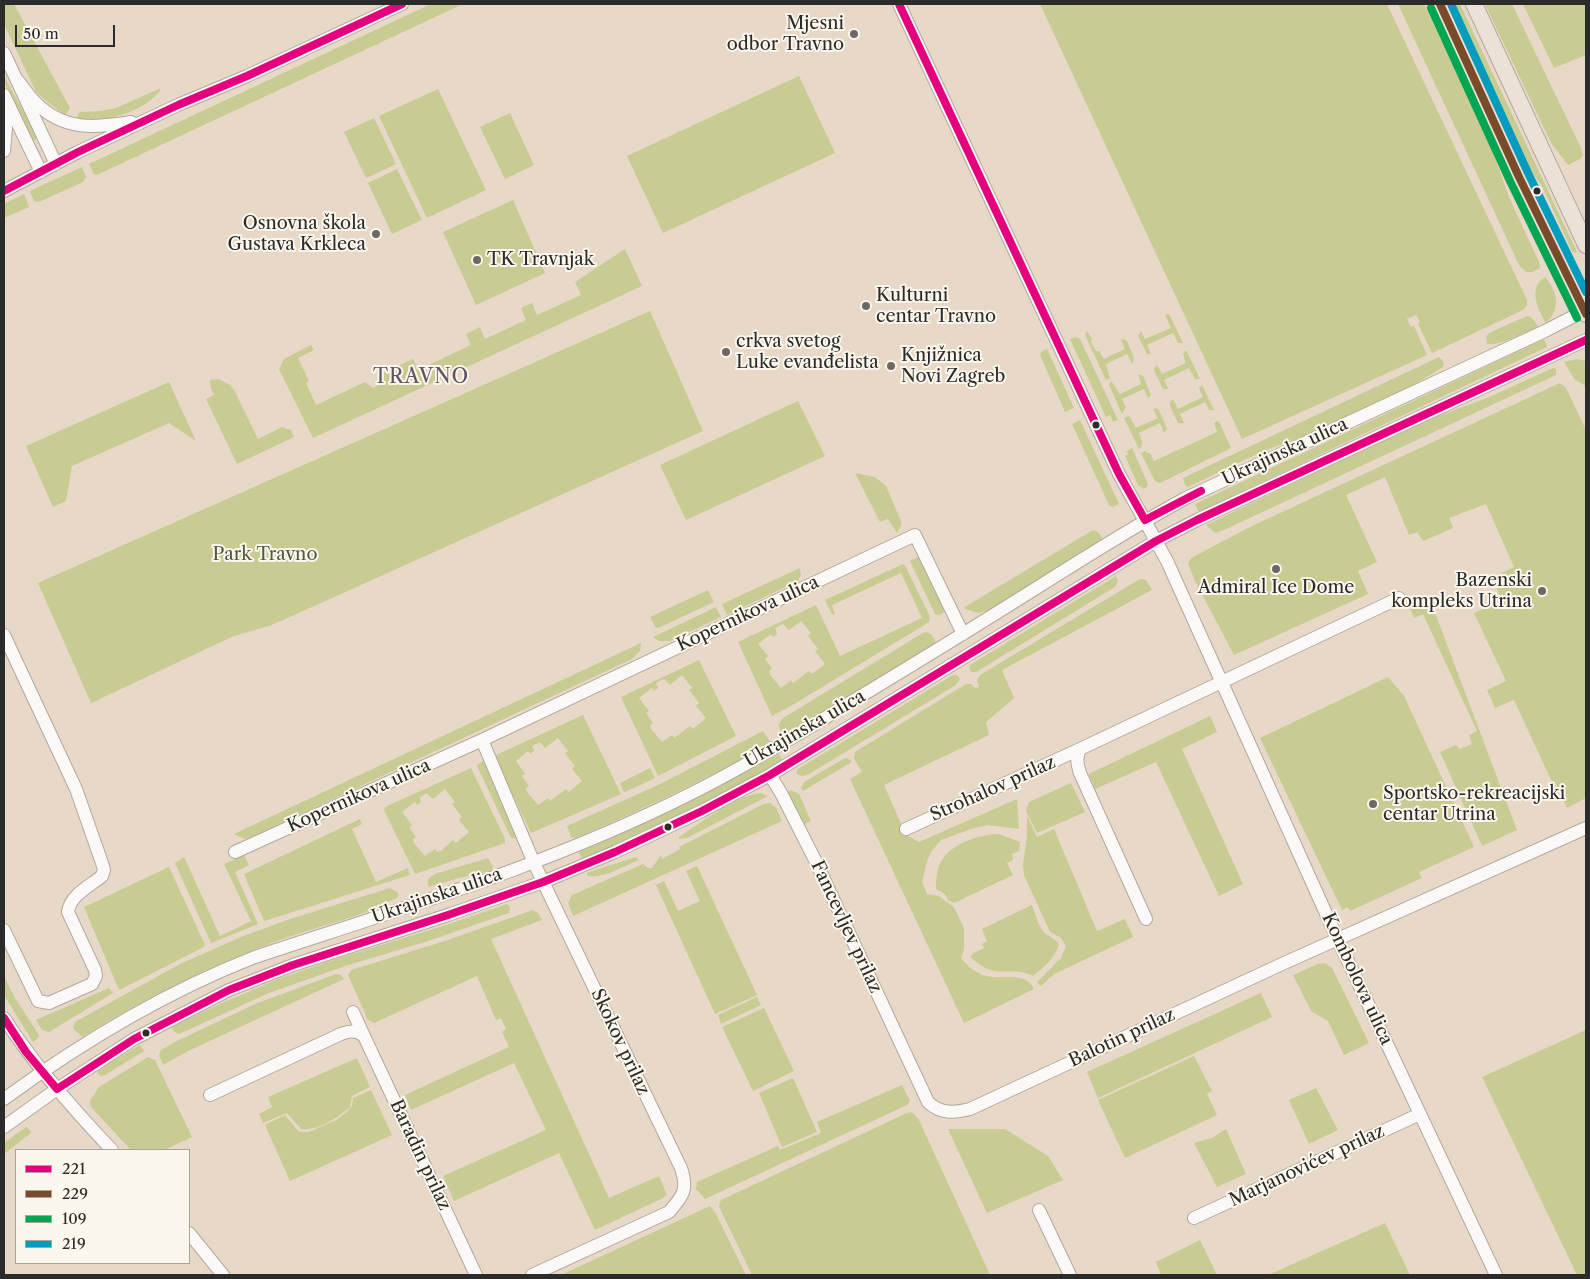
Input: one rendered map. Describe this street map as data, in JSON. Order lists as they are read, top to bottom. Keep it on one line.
{"streets":{"street":["Ukrajinska ulica","Kopernikova ulica","Strohalov prilaz","Fancevljev prilaz","Kombolova ulica","Balotin prilaz","Skokov prilaz","Baradin prilaz","Marjanovićev prilaz"]},"crossings":[["Ukrajinska ulica","Kopernikova ulica"],["Ukrajinska ulica","Fancevljev prilaz"],["Ukrajinska ulica","Kombolova ulica"],["Ukrajinska ulica","Skokov prilaz"],["Strohalov prilaz","Kombolova ulica"],["Fancevljev prilaz","Balotin prilaz"],["Kombolova ulica","Balotin prilaz"],["Kombolova ulica","Marjanovićev prilaz"]],"districts":["TRAVNO"],"parks":["Park Travno"],"places":["Mjesni odbor Travno","Osnovna škola Gustava Krkleca","TK Travnjak","Kulturni centar Travno","crkva svetog Luke evanđelista","Knjižnica Novi Zagreb","Admiral Ice Dome","Bazenski kompleks Utrina","Sportsko-rekreacijski centar Utrina"],"lines":["transit line 221","transit line 229","transit line 219","transit line 109"],"legend":["221","229","109","219"],"scale_bar":"50 m"}
